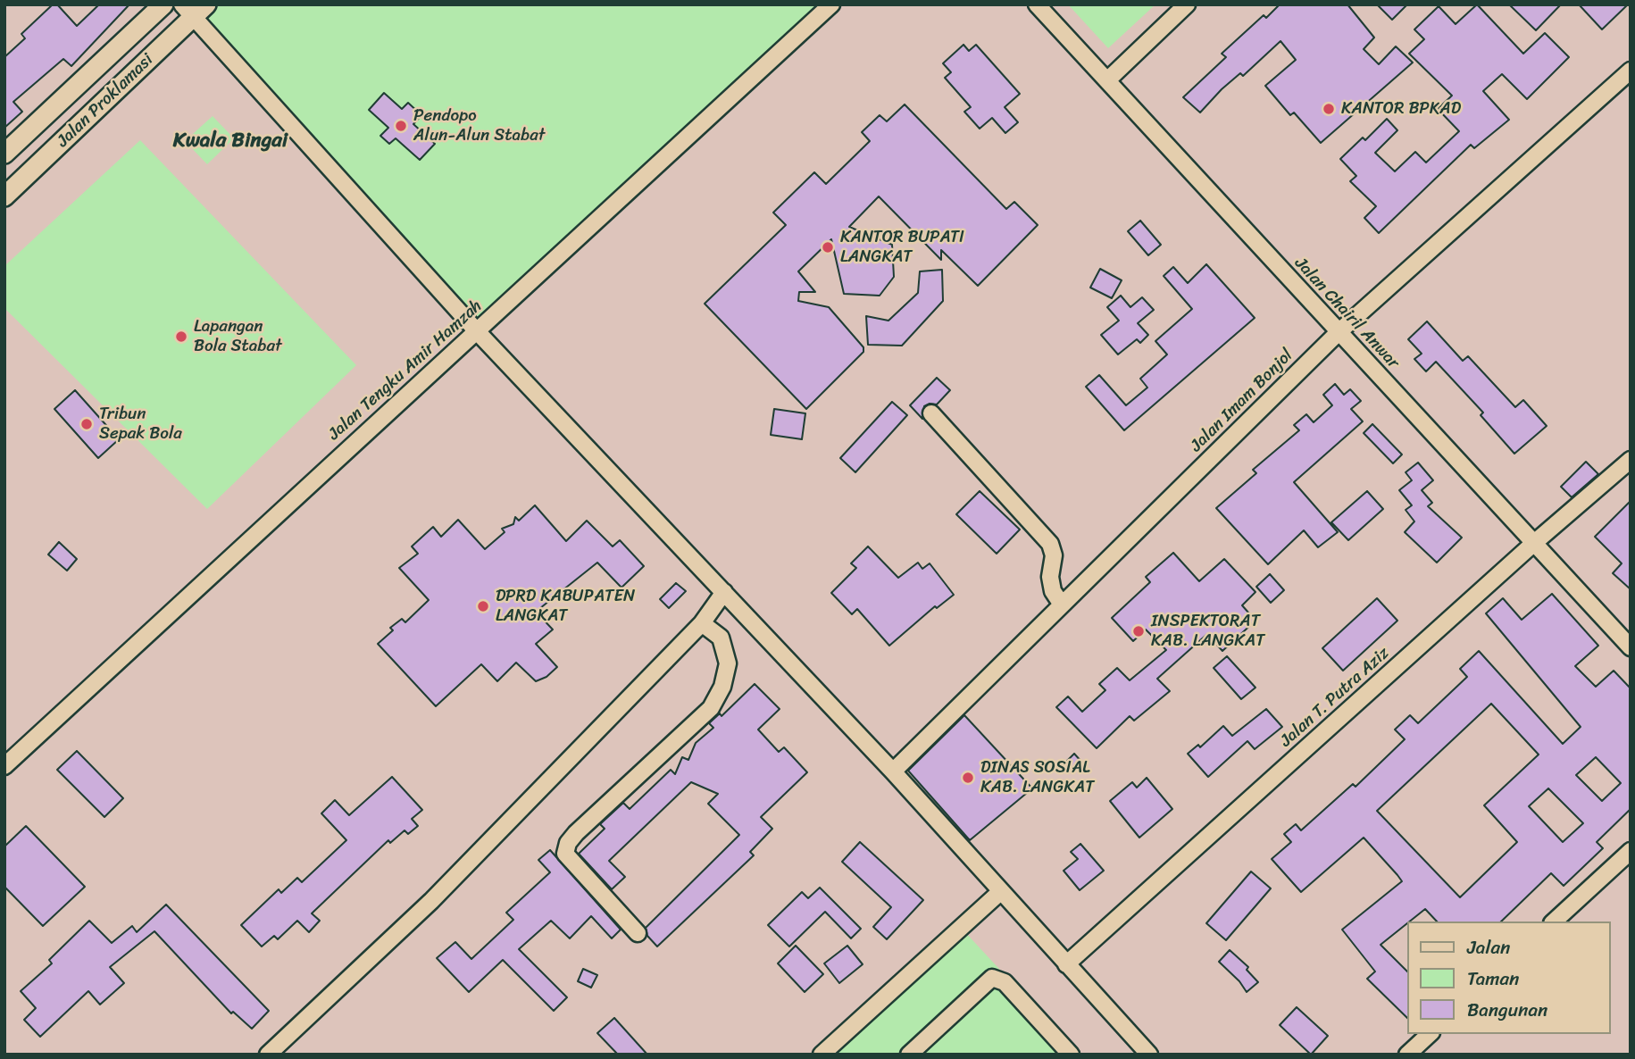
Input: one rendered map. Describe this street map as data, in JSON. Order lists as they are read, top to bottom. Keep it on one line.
{"streets":{"street":["Jalan Proklamasi","Jalan Chairil Anwar","Jalan Tengku Amir Hamzah","Jalan Imam Bonjol","Jalan T. Putra Aziz"]},"crossings":[["Jalan Chairil Anwar","Jalan Imam Bonjol"],["Jalan Chairil Anwar","Jalan T. Putra Aziz"]],"districts":["Kwala Bingai"],"places":["KANTOR BPKAD","Pendopo Alun-Alun Stabat","KANTOR BUPATI LANGKAT","Lapangan Bola Stabat","Tribun Sepak Bola","DPRD KABUPATEN LANGKAT","INSPEKTORAT KAB. LANGKAT","DINAS SOSIAL KAB. LANGKAT"],"legend":["Jalan","Taman","Bangunan"]}
